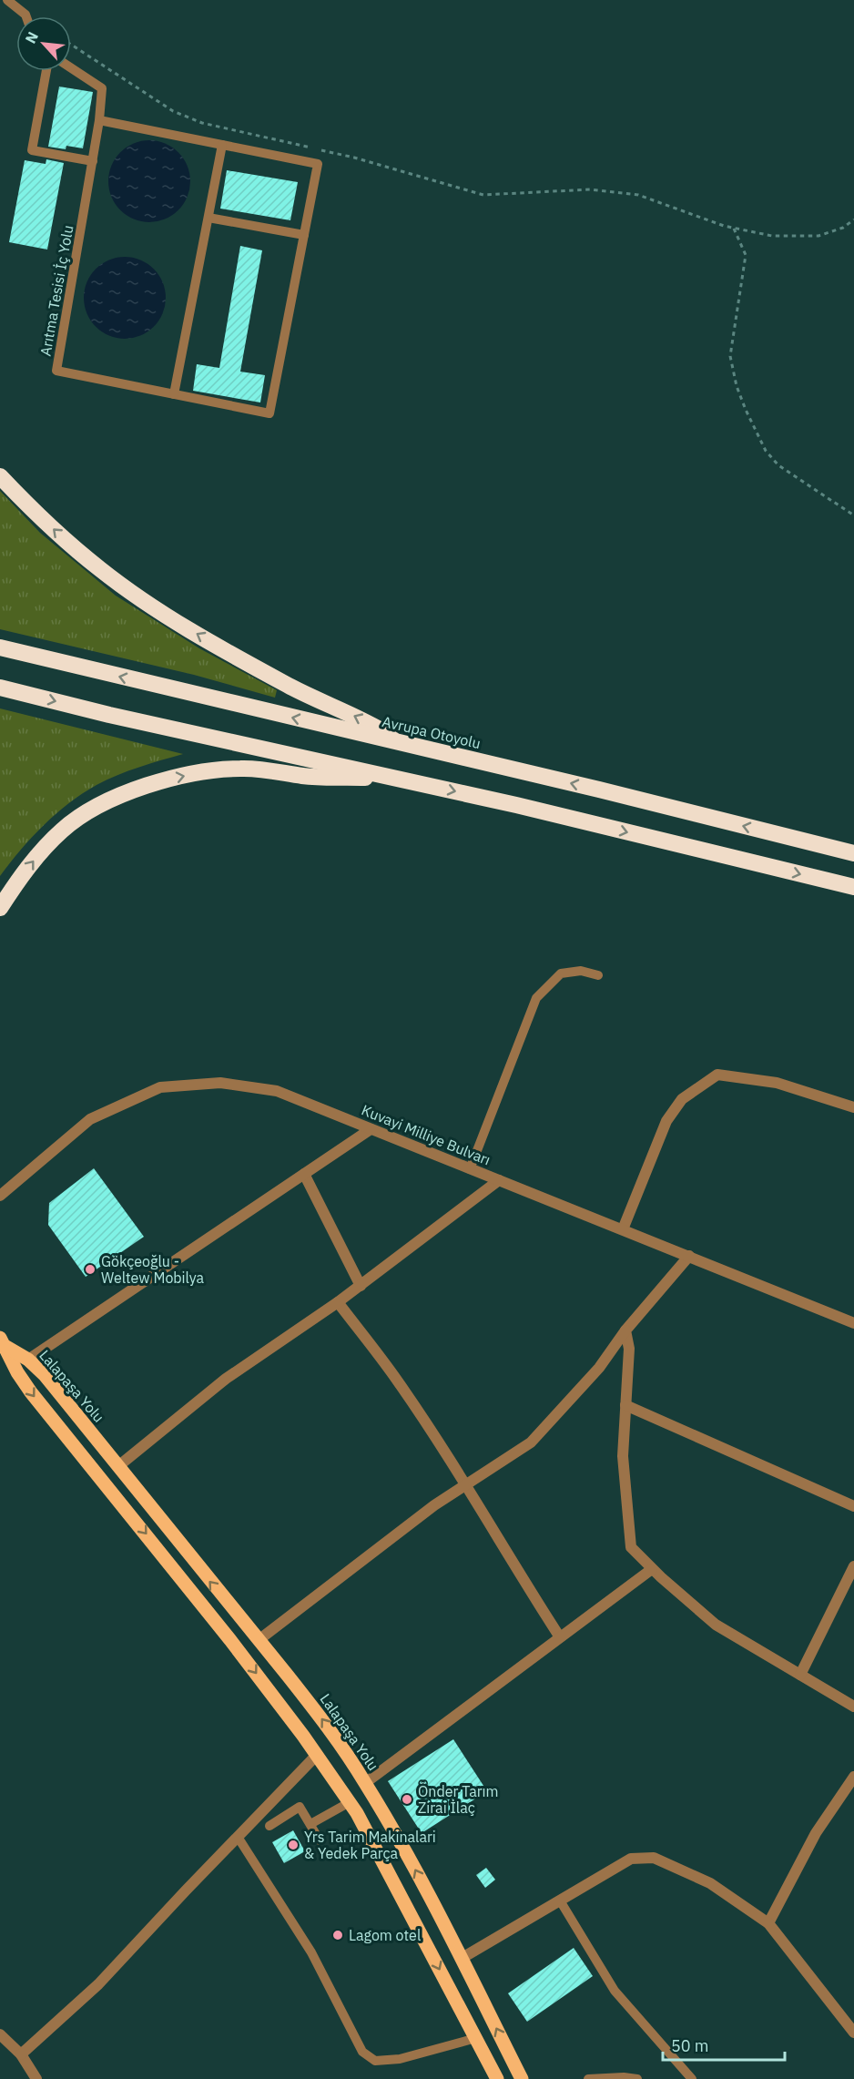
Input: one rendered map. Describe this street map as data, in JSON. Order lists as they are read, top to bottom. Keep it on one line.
{"streets":{"highway":["Avrupa Otoyolu"],"main road":["Lalapaşa Yolu"],"street":["Kuvayi Milliye Bulvarı"],"lane":["Arıtma Tesisi İç Yolu"]},"places":["Gökçeoğlu - Weltew Mobilya","Önder Tarım Zirai İlaç","Yrs Tarim Makinalari & Yedek Parça","Lagom otel"],"scale_bar":"50 m","north":"top left"}
